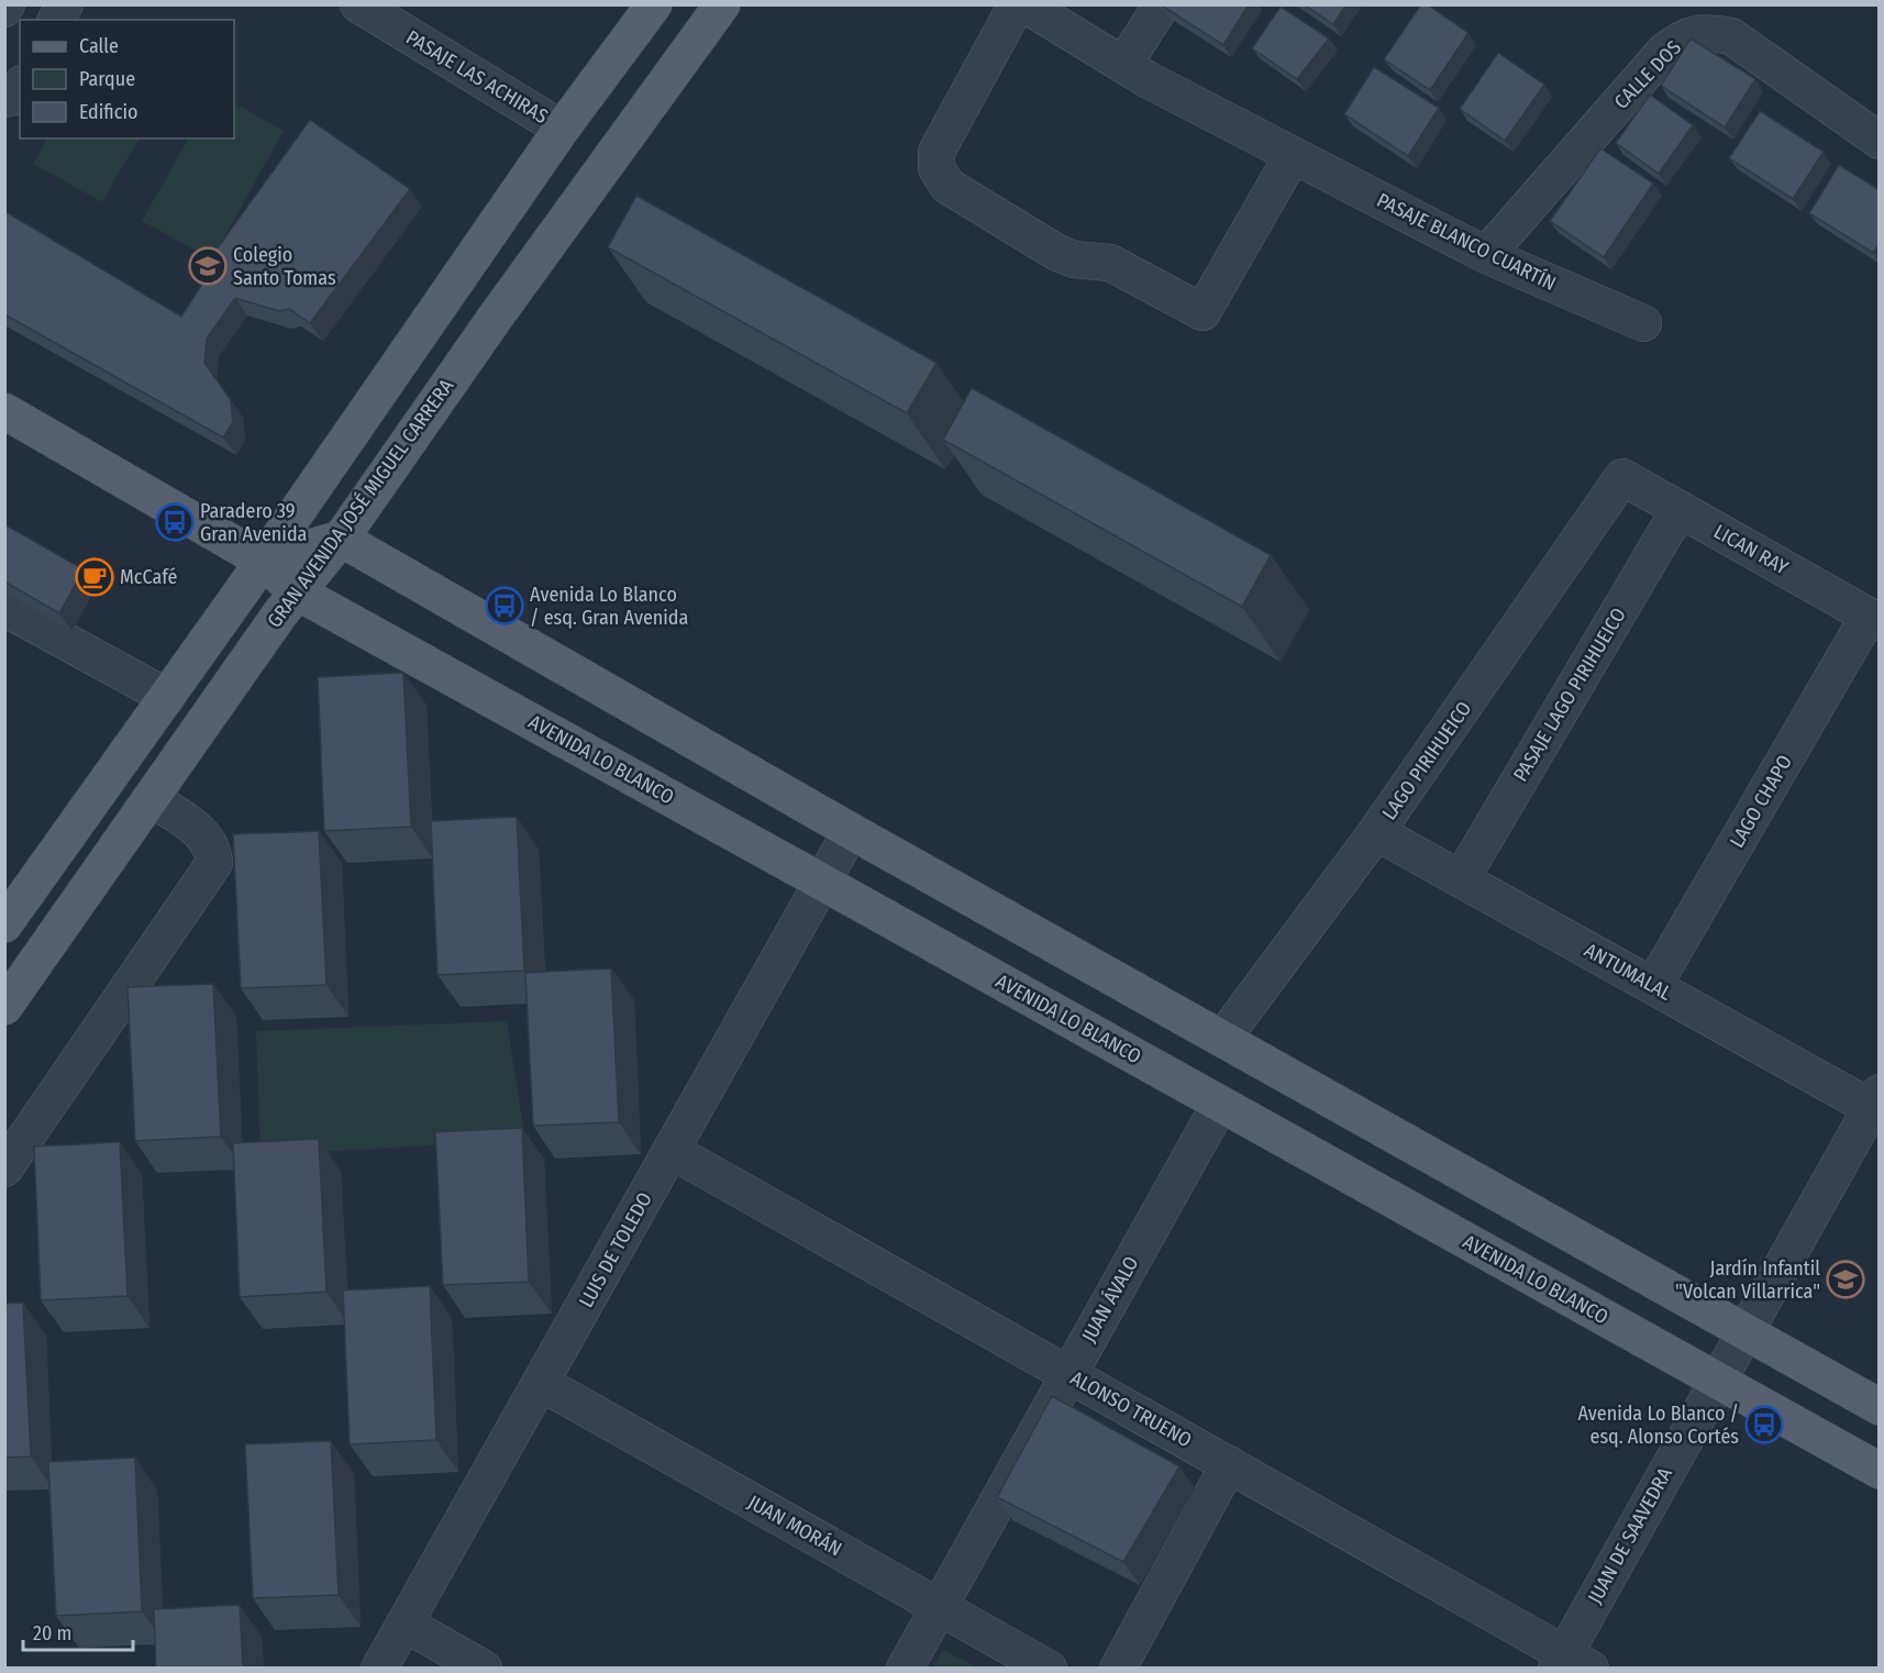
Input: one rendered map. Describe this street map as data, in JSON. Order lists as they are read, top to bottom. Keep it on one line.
{"streets":{"main road":["GRAN AVENIDA JOSÉ MIGUEL CARRERA","AVENIDA LO BLANCO"],"street":["CALLE DOS","PASAJE LAS ACHIRAS","PASAJE BLANCO CUARTÍN","LICAN RAY","PASAJE LAGO PIRIHUEICO","LAGO PIRIHUEICO","LAGO CHAPO","ANTUMALAL","LUIS DE TOLEDO","JUAN ÁVALO","ALONSO TRUENO","JUAN MORÁN","JUAN DE SAAVEDRA"]},"crossings":[["CALLE DOS","PASAJE BLANCO CUARTÍN"],["GRAN AVENIDA JOSÉ MIGUEL CARRERA","AVENIDA LO BLANCO"],["LICAN RAY","PASAJE LAGO PIRIHUEICO"],["LICAN RAY","LAGO PIRIHUEICO"],["LICAN RAY","LAGO CHAPO"],["PASAJE LAGO PIRIHUEICO","ANTUMALAL"],["AVENIDA LO BLANCO","LUIS DE TOLEDO"],["AVENIDA LO BLANCO","JUAN ÁVALO"],["AVENIDA LO BLANCO","JUAN DE SAAVEDRA"],["LAGO PIRIHUEICO","ANTUMALAL"],["LAGO CHAPO","ANTUMALAL"],["ANTUMALAL","JUAN DE SAAVEDRA"],["LUIS DE TOLEDO","ALONSO TRUENO"],["LUIS DE TOLEDO","JUAN MORÁN"],["JUAN ÁVALO","ALONSO TRUENO"],["JUAN ÁVALO","JUAN MORÁN"],["ALONSO TRUENO","JUAN DE SAAVEDRA"]],"places":{"school or university":["Colegio Santo Tomas","Jardín Infantil \"Volcan Villarrica\""],"bus stop":["Paradero 39 Gran Avenida","Avenida Lo Blanco / esq. Gran Avenida","Avenida Lo Blanco / esq. Alonso Cortés"],"cafe":["McCafé"]},"legend":["Calle","Parque","Edificio"],"scale_bar":"20 m"}
